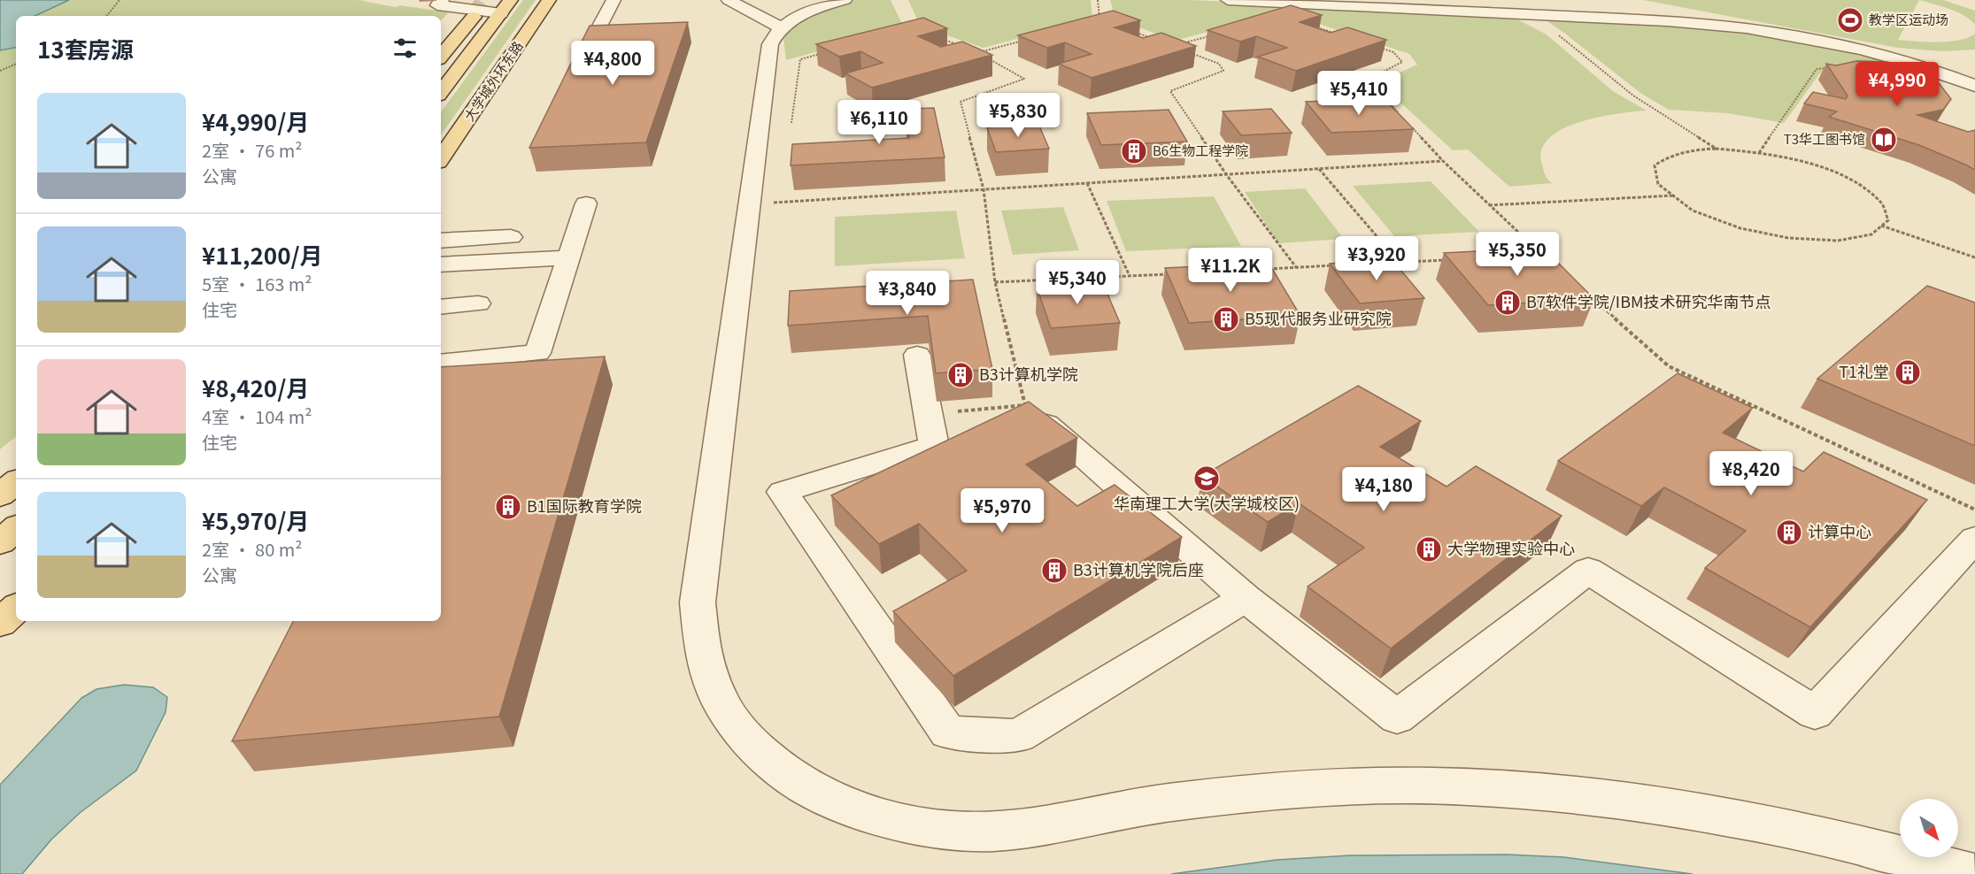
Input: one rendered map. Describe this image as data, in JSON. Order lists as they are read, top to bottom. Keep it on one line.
{"streets":{"main road":["大学城外环东路"]},"places":{"sports":["教学区运动场"],"library":["T3华工图书馆"],"building":["B6生物工程学院","B7软件学院/IBM技术研究华南节点","B5现代服务业研究院","T1礼堂","B3计算机学院","B1国际教育学院","计算中心","大学物理实验中心","B3计算机学院后座"],"school or university":["华南理工大学(大学城校区)"]},"north":"bottom right","page":{"heading":"13套房源","price":["¥4,800","¥4,990","¥5,410","¥5,830","¥6,110","¥5,350","¥3,920","¥11.2K","¥5,340","¥3,840","¥8,420","¥4,180","¥5,970"],"list":[{"name":"¥4,990/月","note":"2室 · 76 m² · 公寓"},{"name":"¥11,200/月","note":"5室 · 163 m² · 住宅"},{"name":"¥8,420/月","note":"4室 · 104 m² · 住宅"},{"name":"¥5,970/月","note":"2室 · 80 m² · 公寓"}]}}
